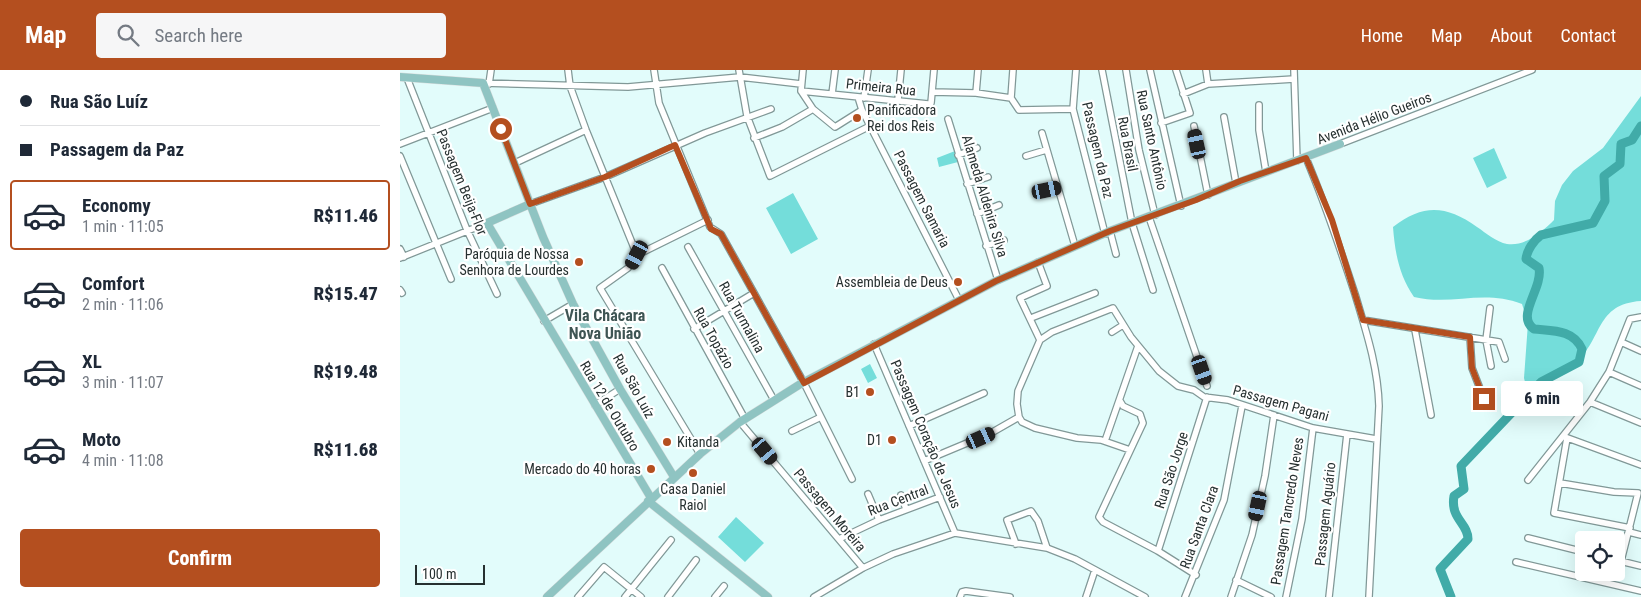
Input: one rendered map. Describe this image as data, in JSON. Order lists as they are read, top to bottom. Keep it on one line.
{"streets":{"main road":["Avenida Hélio Gueiros","Rua São Luíz","Rua 12 de Outubro"],"street":["Primeira Rua","Rua Santo Antônio","Rua Brasil","Passagem da Paz","Passagem Beija-Flor","Alameda Aldenira Silva","Passagem Samaria","Rua Turmalina","Rua Topázio","Passagem Pagani","Passagem Coração de Jesus","Rua São Jorge","Rua Central","Passagem Moreira","Passagem Tancredo Neves","Passagem Aguário","Rua Santa Clara"]},"crossings":[["Primeira Rua","Passagem Samaria"],["Primeira Rua","Rua São Luíz"],["Avenida Hélio Gueiros","Rua Santo Antônio"],["Avenida Hélio Gueiros","Rua Brasil"],["Avenida Hélio Gueiros","Passagem da Paz"],["Avenida Hélio Gueiros","Alameda Aldenira Silva"],["Avenida Hélio Gueiros","Passagem Samaria"],["Avenida Hélio Gueiros","Rua Turmalina"],["Avenida Hélio Gueiros","Rua Topázio"],["Avenida Hélio Gueiros","Rua São Luíz"],["Avenida Hélio Gueiros","Rua 12 de Outubro"],["Avenida Hélio Gueiros","Passagem Coração de Jesus"],["Avenida Hélio Gueiros","Passagem Moreira"],["Rua Topázio","Passagem Moreira"],["Passagem Pagani","Rua São Jorge"],["Passagem Pagani","Passagem Tancredo Neves"],["Passagem Pagani","Passagem Aguário"],["Passagem Pagani","Rua Santa Clara"],["Passagem Coração de Jesus","Rua Central"],["Rua Central","Passagem Moreira"]],"districts":["Vila Chácara Nova União"],"places":["Panificadora Rei dos Reis","Paróquia de Nossa Senhora de Lourdes","Assembleia de Deus","B1","D1","Kitanda","Mercado do 40 horas","Casa Daniel Raiol"],"scale_bar":"100 m","page":{"header":"Map","search":"Search here","nav":["Home","Map","About","Contact"],"banner":["Rua São Luíz","Passagem da Paz"],"list":[{"name":"Economy","note":"1 min · 11:05","value":"R$11.46"},{"name":"Comfort","note":"2 min · 11:06","value":"R$15.47"},{"name":"XL","note":"3 min · 11:07","value":"R$19.48"},{"name":"Moto","note":"4 min · 11:08","value":"R$11.68"}],"bubble":"6 min","buttons":"Confirm","scale":"100 m"}}
